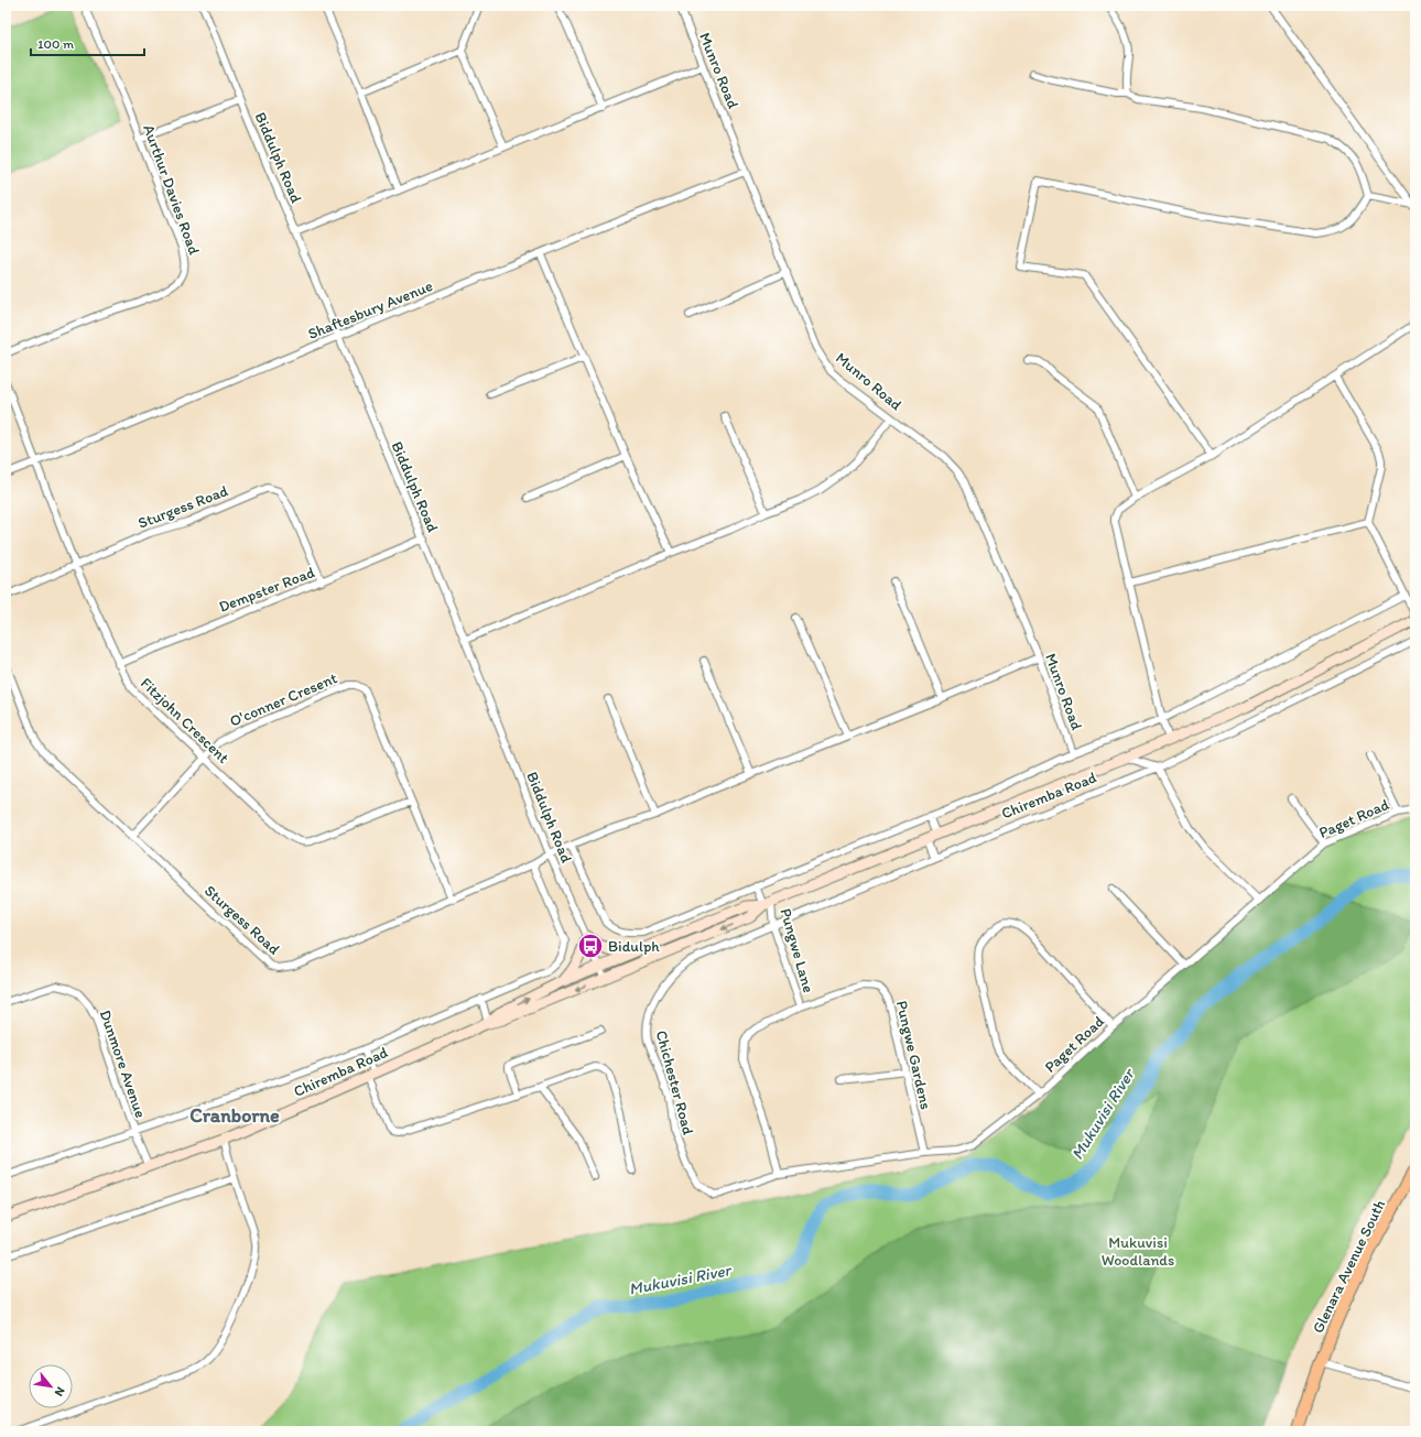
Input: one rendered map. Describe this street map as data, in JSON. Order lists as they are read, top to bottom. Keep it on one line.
{"streets":{"main road":["Chiremba Road","Glenara Avenue South"],"street":["Munro Road","Biddulph Road","Aurthur Davies Road","Shaftesbury Avenue","Sturgess Road","Dempster Road","O'conner Cresent","Fitzjohn Crescent","Paget Road","Pungwe Lane","Pungwe Gardens","Dunmore Avenue","Chichester Road"]},"crossings":[["Munro Road","Shaftesbury Avenue"],["Munro Road","Sturgess Road"],["Biddulph Road","Shaftesbury Avenue"],["Biddulph Road","Sturgess Road"],["Biddulph Road","Dempster Road"],["Biddulph Road","Chiremba Road"],["Shaftesbury Avenue","Fitzjohn Crescent"],["Sturgess Road","Dempster Road"],["Sturgess Road","O'conner Cresent"],["Sturgess Road","Fitzjohn Crescent"],["Dempster Road","Fitzjohn Crescent"],["O'conner Cresent","Fitzjohn Crescent"],["Chiremba Road","Pungwe Lane"],["Chiremba Road","Dunmore Avenue"],["Chiremba Road","Chichester Road"],["Paget Road","Pungwe Gardens"],["Paget Road","Chichester Road"],["Pungwe Lane","Pungwe Gardens"]],"districts":["Cranborne"],"water":["Mukuvisi River"],"parks":["Mukuvisi Woodlands"],"places":{"bus stop":["Bidulph"]},"scale_bar":"100 m","north":"bottom right"}
